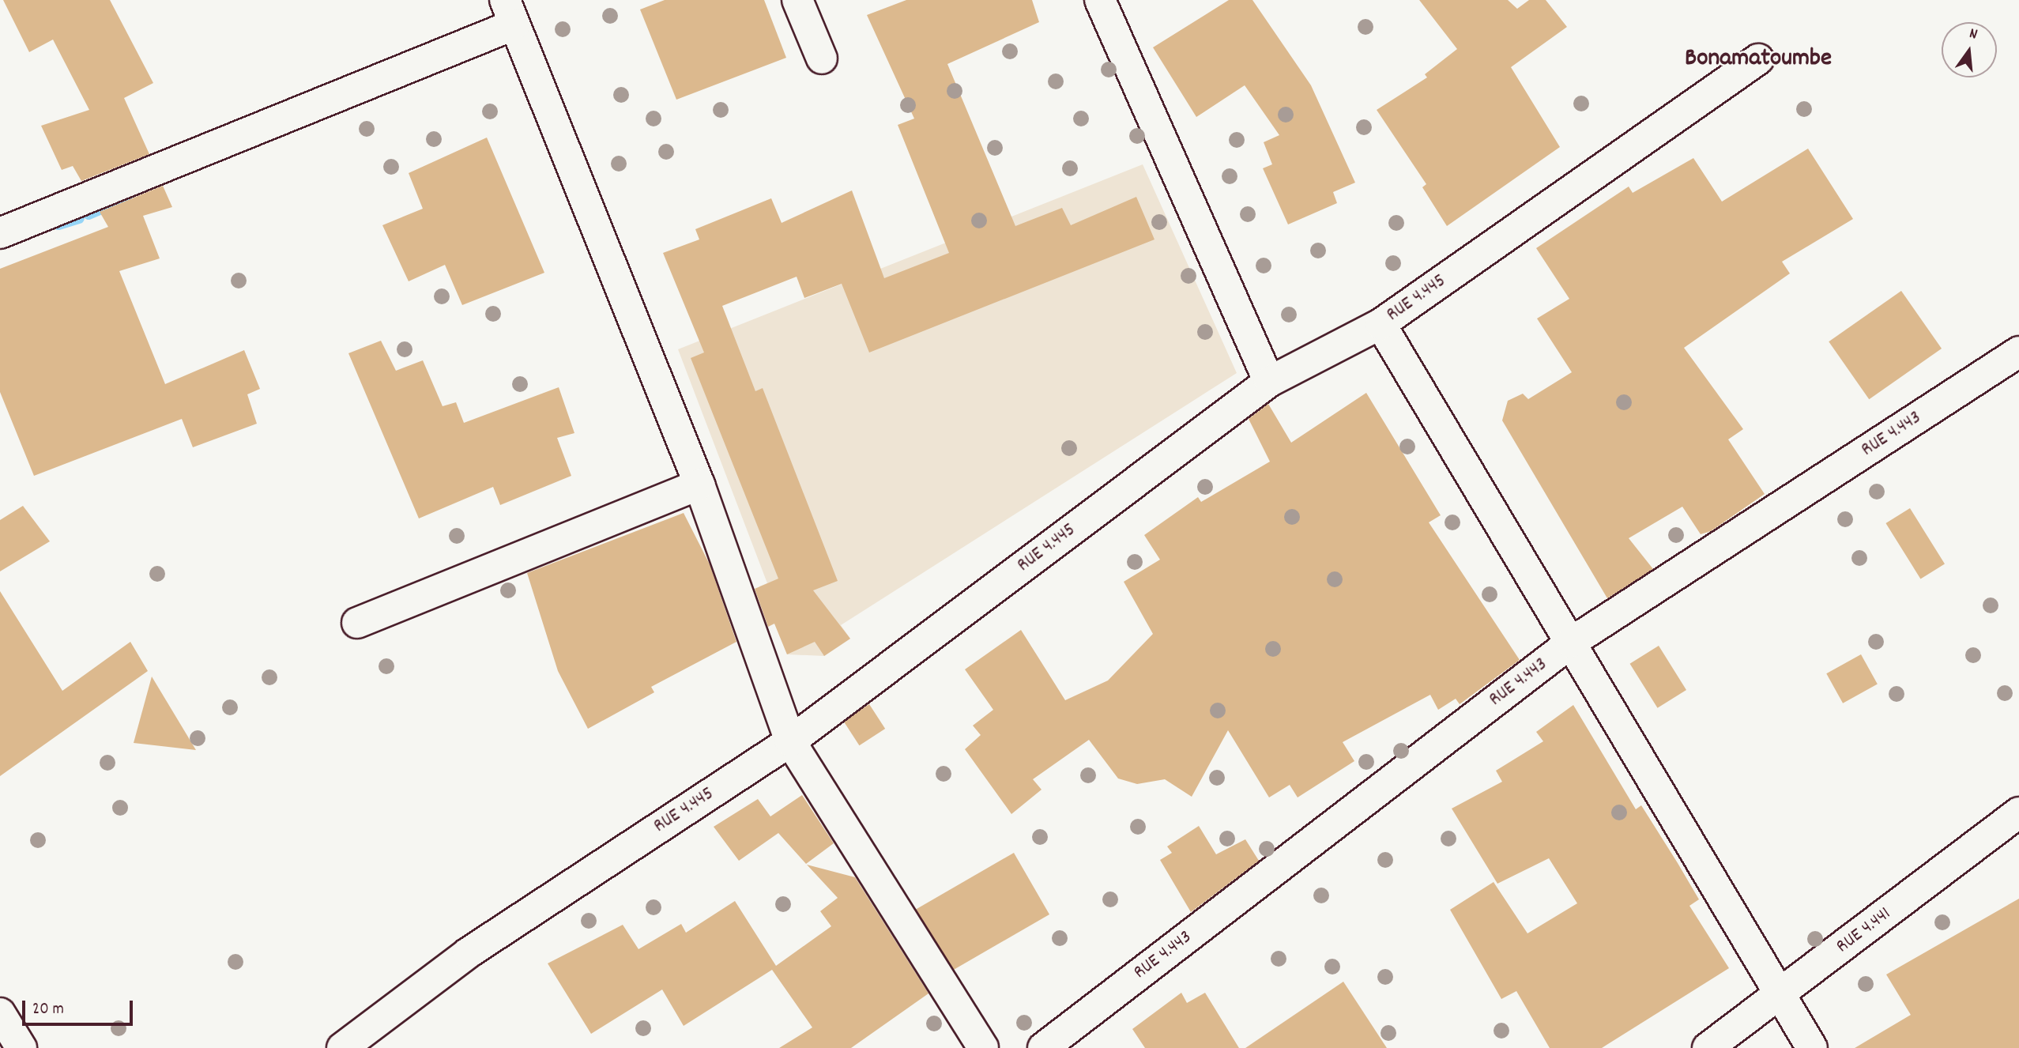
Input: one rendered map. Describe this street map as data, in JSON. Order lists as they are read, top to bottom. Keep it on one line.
{"streets":{"street":["RUE 4.445","RUE 4.443","RUE 4.441"]},"districts":["Bonamatoumbe"],"scale_bar":"20 m","north":"top"}
